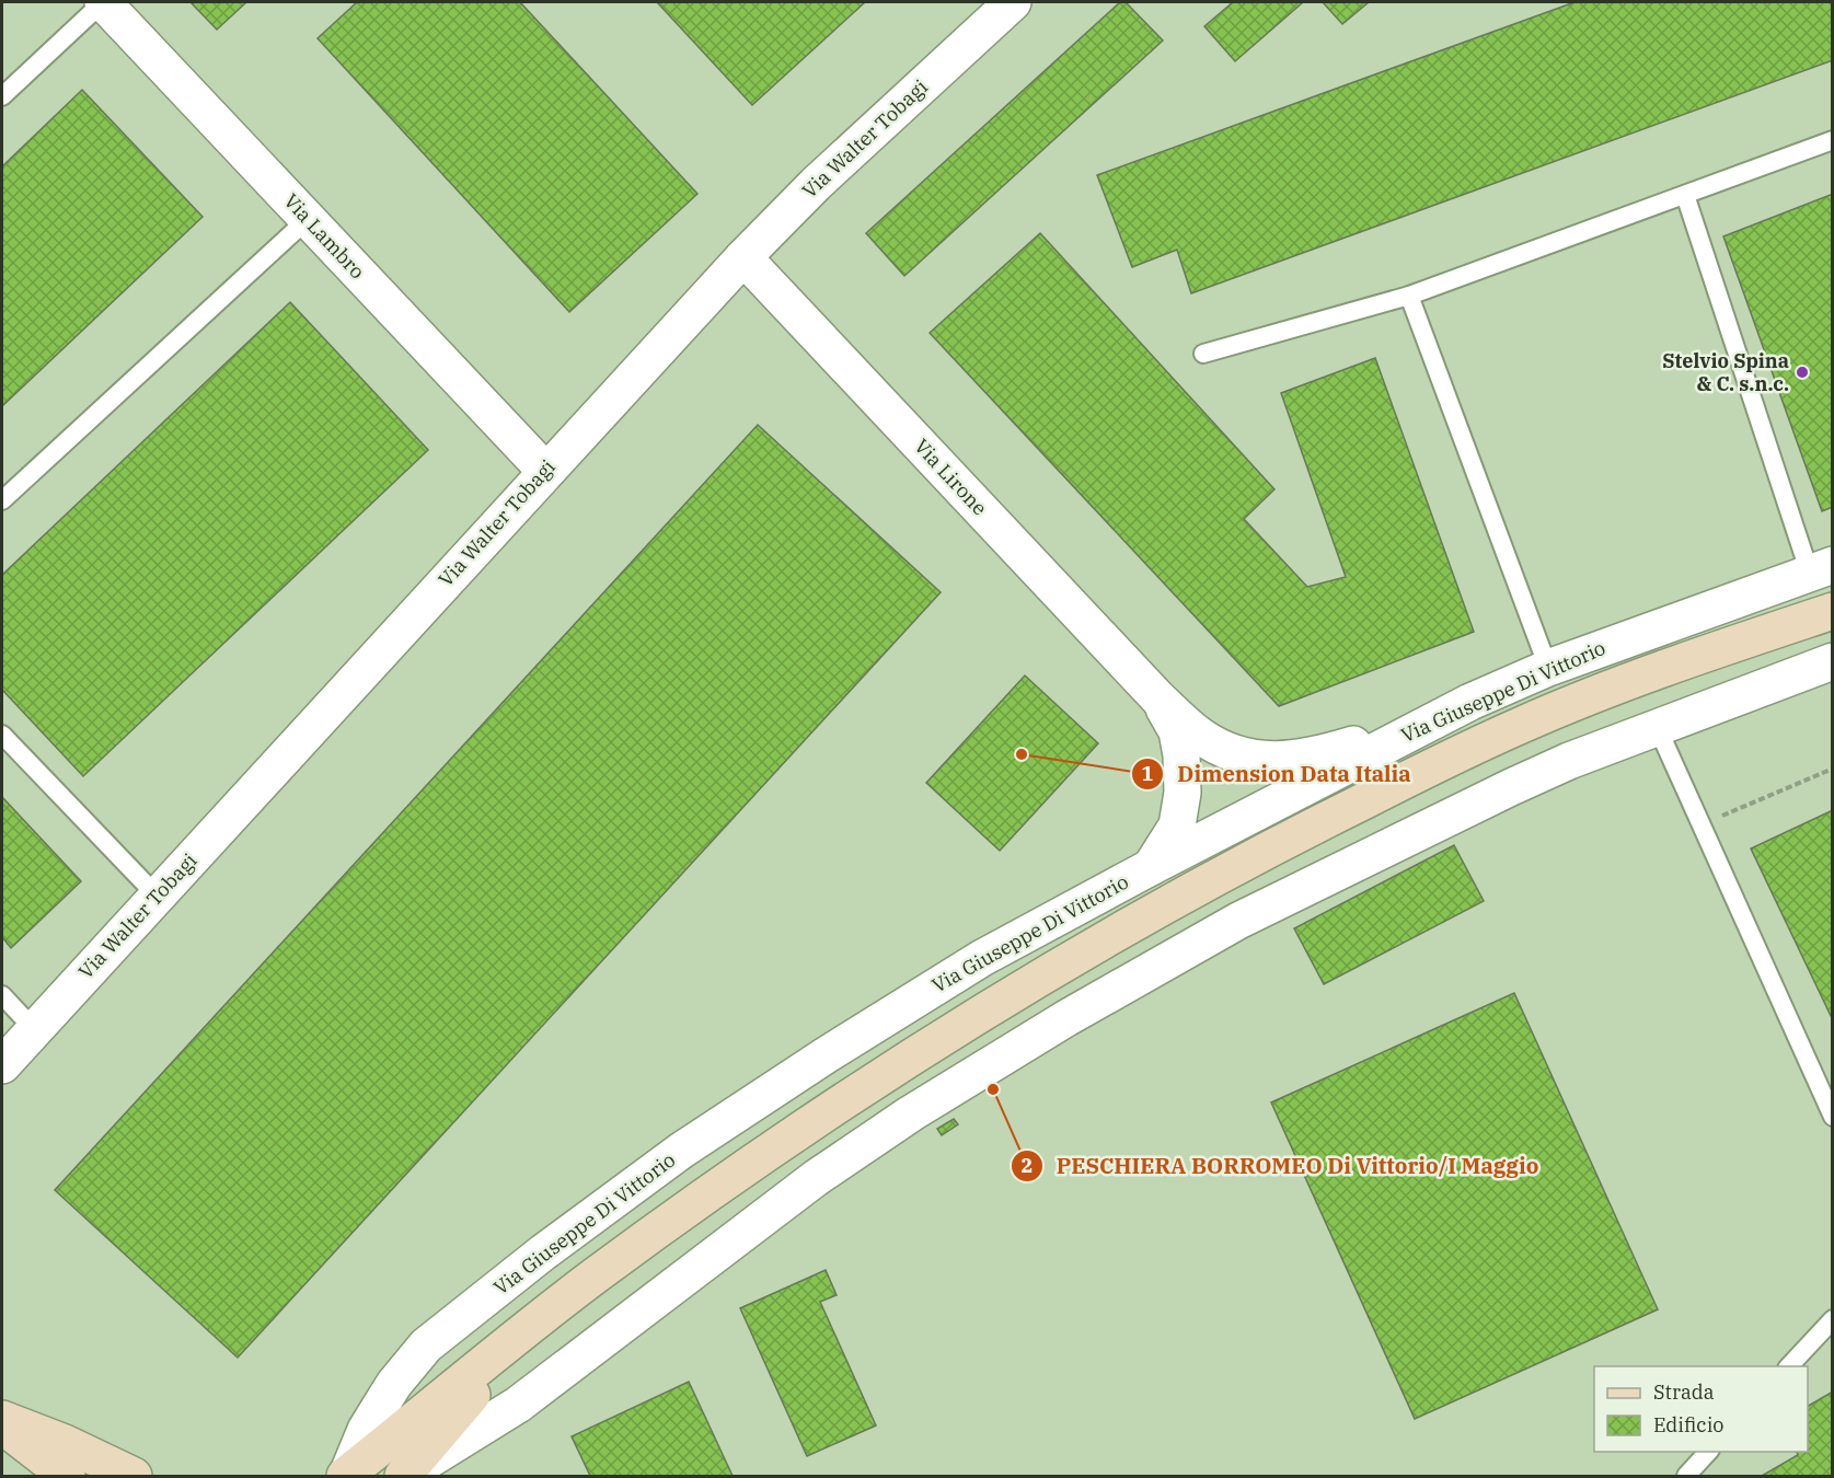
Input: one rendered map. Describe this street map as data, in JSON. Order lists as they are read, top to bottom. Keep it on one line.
{"streets":{"main road":["Via Giuseppe Di Vittorio"],"street":["Via Walter Tobagi","Via Lambro","Via Lirone"]},"crossings":[["Via Walter Tobagi","Via Lambro"],["Via Walter Tobagi","Via Lirone"],["Via Lirone","Via Giuseppe Di Vittorio"]],"places":["Stelvio Spina & C. s.n.c.","Dimension Data Italia","PESCHIERA BORROMEO Di Vittorio/I Maggio"],"legend":["Strada","Edificio"]}
